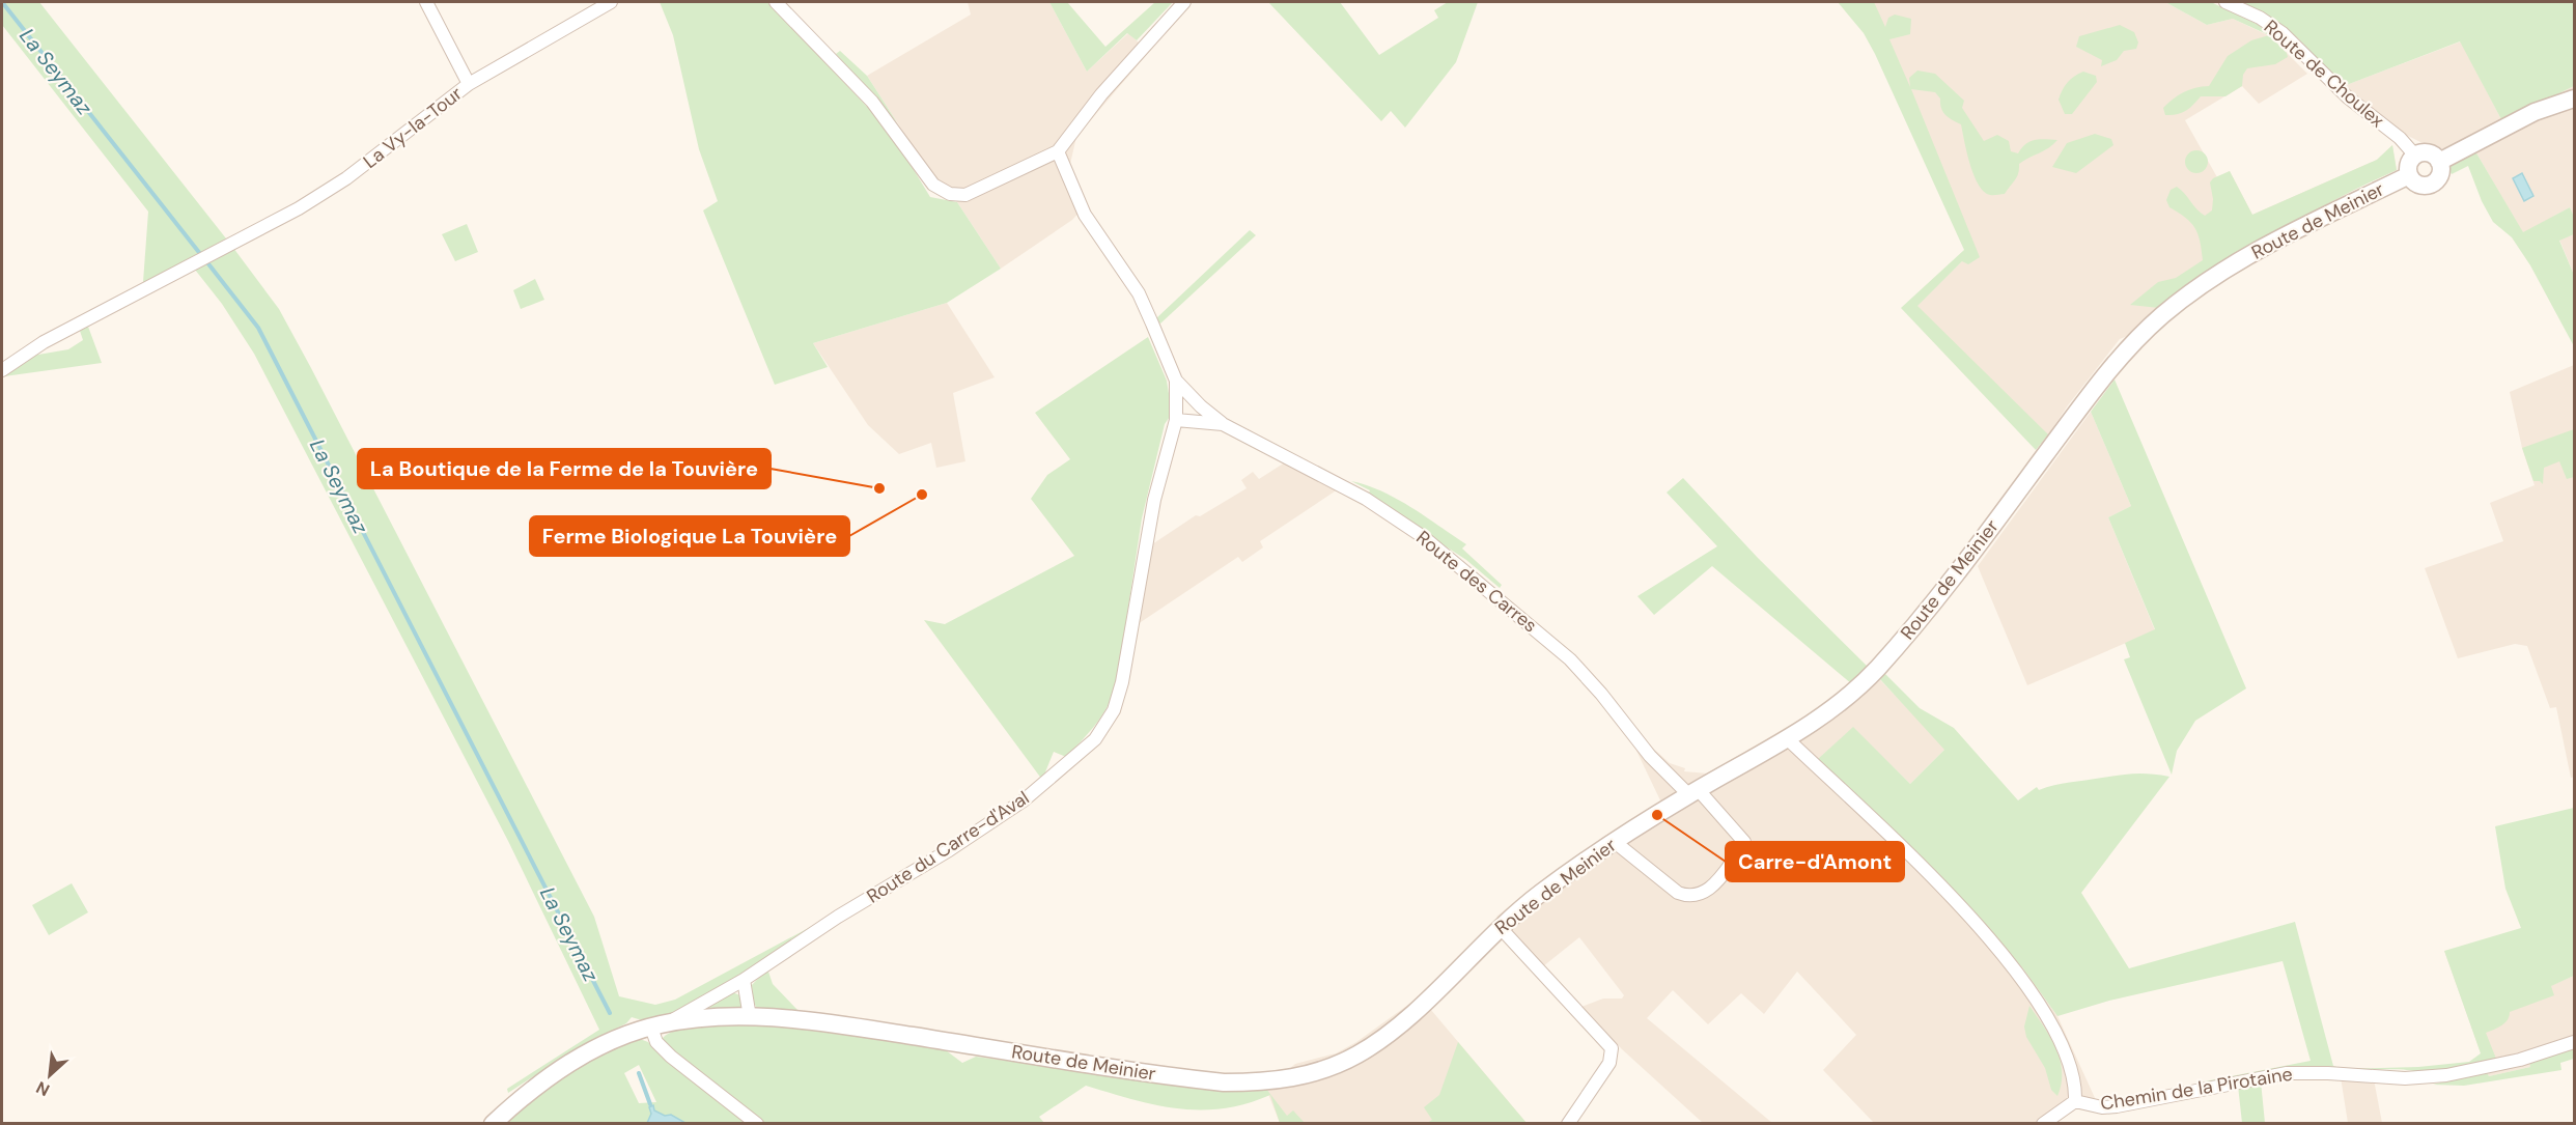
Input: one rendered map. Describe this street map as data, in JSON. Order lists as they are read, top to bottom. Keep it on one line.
{"streets":{"street":["Route de Choulex","La Vy-la-Tour","Route de Meinier","Route des Carres","Route du Carre-d'Aval","Chemin de la Pirotaine"]},"crossings":[["Route de Choulex","Route de Meinier"],["Route de Meinier","Route des Carres"],["Route de Meinier","Route du Carre-d'Aval"],["Route des Carres","Route du Carre-d'Aval"]],"water":["La Seymaz"],"places":["La Boutique de la Ferme de la Touvière","Ferme Biologique La Touvière","Carre-d'Amont"],"north":"bottom left"}
